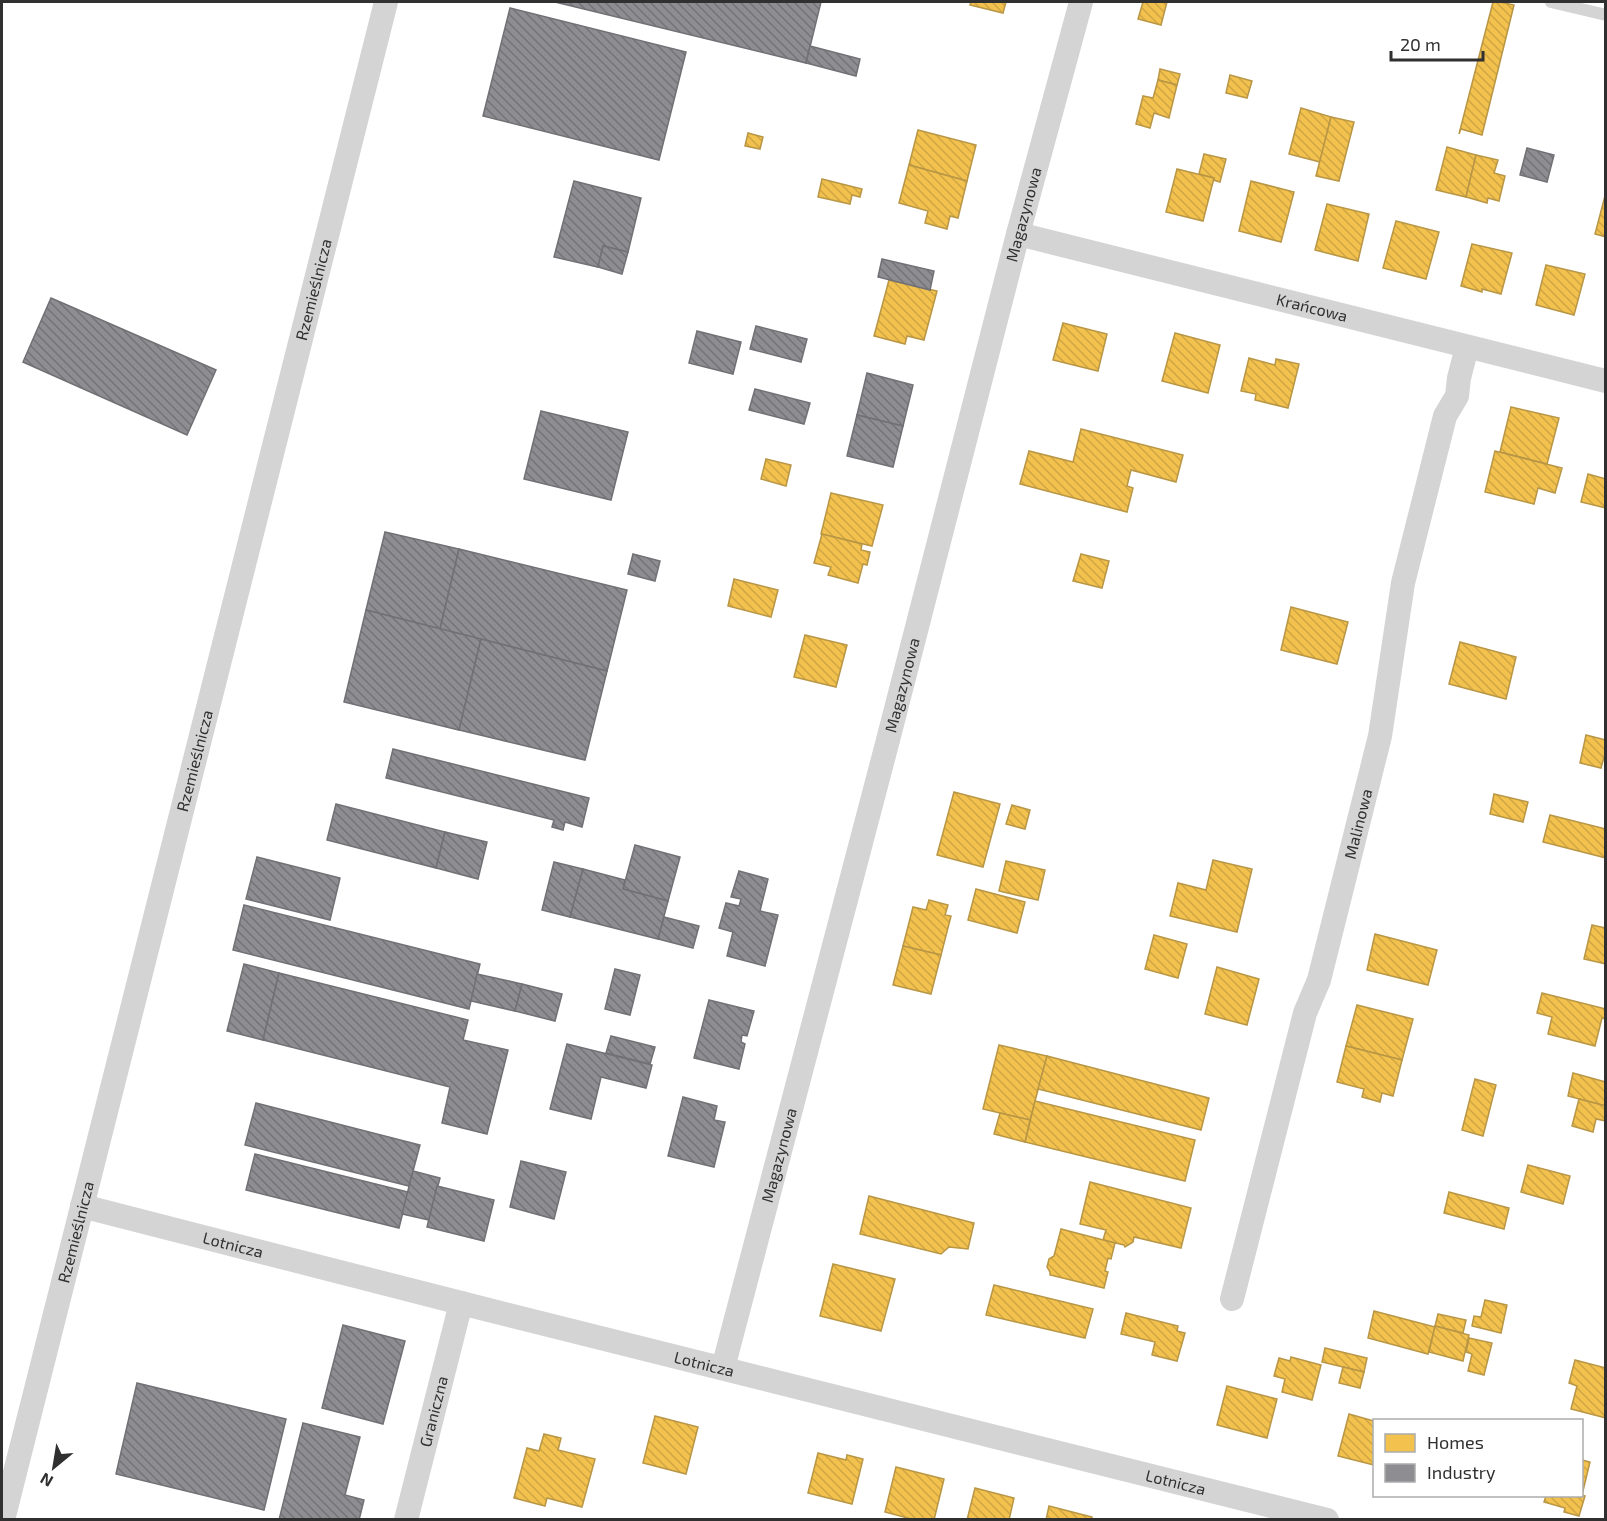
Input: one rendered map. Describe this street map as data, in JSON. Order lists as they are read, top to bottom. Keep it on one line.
{"streets":{"street":["Magazynowa","Rzemieślnicza","Krańcowa","Malinowa","Lotnicza","Graniczna"]},"crossings":[["Magazynowa","Krańcowa"],["Magazynowa","Lotnicza"],["Rzemieślnicza","Lotnicza"],["Krańcowa","Malinowa"],["Lotnicza","Graniczna"]],"legend":["Homes","Industry"],"scale_bar":"20 m","north":"bottom left"}
